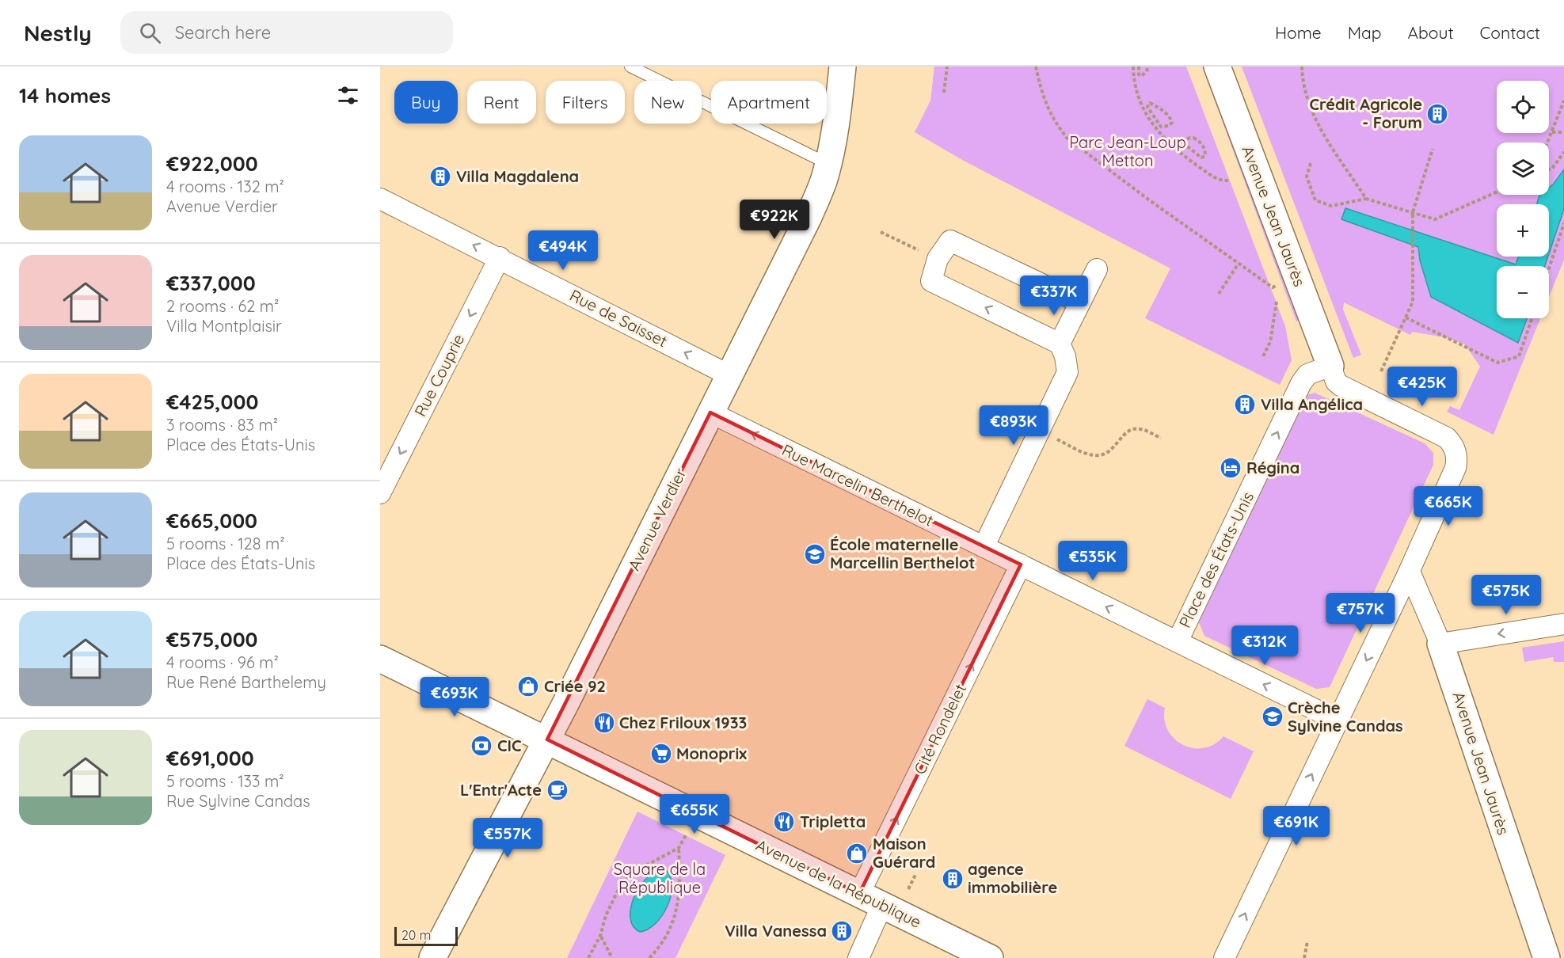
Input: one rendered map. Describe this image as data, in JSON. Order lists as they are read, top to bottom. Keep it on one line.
{"streets":{"main road":["Avenue Jean Jaurès","Avenue Verdier","Avenue de la République"],"street":["Rue de Saisset","Rue Couprie","Rue Marcelin Berthelot","Place des États-Unis","Cité Rondelet"]},"crossings":[["Avenue Jean Jaurès","Place des États-Unis"],["Rue de Saisset","Rue Couprie"],["Rue de Saisset","Avenue Verdier"],["Rue Marcelin Berthelot","Avenue Verdier"],["Rue Marcelin Berthelot","Place des États-Unis"],["Rue Marcelin Berthelot","Cité Rondelet"],["Avenue Verdier","Avenue de la République"],["Cité Rondelet","Avenue de la République"]],"one_way":["Rue de Saisset","Rue Couprie","Rue Marcelin Berthelot","Cité Rondelet"],"parks":["Parc Jean-Loup Metton","Square de la République"],"places":{"building":["Crédit Agricole - Forum","Villa Magdalena","Villa Angélica","agence immobilière","Villa Vanessa"],"hotel":["Régina"],"school or university":["École maternelle Marcellin Berthelot","Crèche Sylvine Candas"],"shop":["Criée 92","Maison Guérard"],"restaurant":["Chez Friloux 1933","Tripletta"],"bank":["CIC"],"supermarket":["Monoprix"],"cafe":["L'Entr'Acte"]},"scale_bar":"20 m","page":{"header":"Nestly","search":"Search here","nav":["Home","Map","About","Contact"],"heading":"14 homes","map_buttons":["+","−"],"chip":["Buy","Rent","Filters","New","Apartment"],"list":[{"name":"€922,000","note":"4 rooms · 132 m² · Avenue Verdier"},{"name":"€337,000","note":"2 rooms · 62 m² · Villa Montplaisir"},{"name":"€425,000","note":"3 rooms · 83 m² · Place des États-Unis"},{"name":"€665,000","note":"5 rooms · 128 m² · Place des États-Unis"},{"name":"€575,000","note":"4 rooms · 96 m² · Rue René Barthelemy"},{"name":"€691,000","note":"5 rooms · 133 m² · Rue Sylvine Candas"}],"price":["€922K","€494K","€337K","€425K","€893K","€665K","€535K","€575K","€757K","€312K","€693K","€655K","€691K","€557K"],"scale":"20 m"}}
